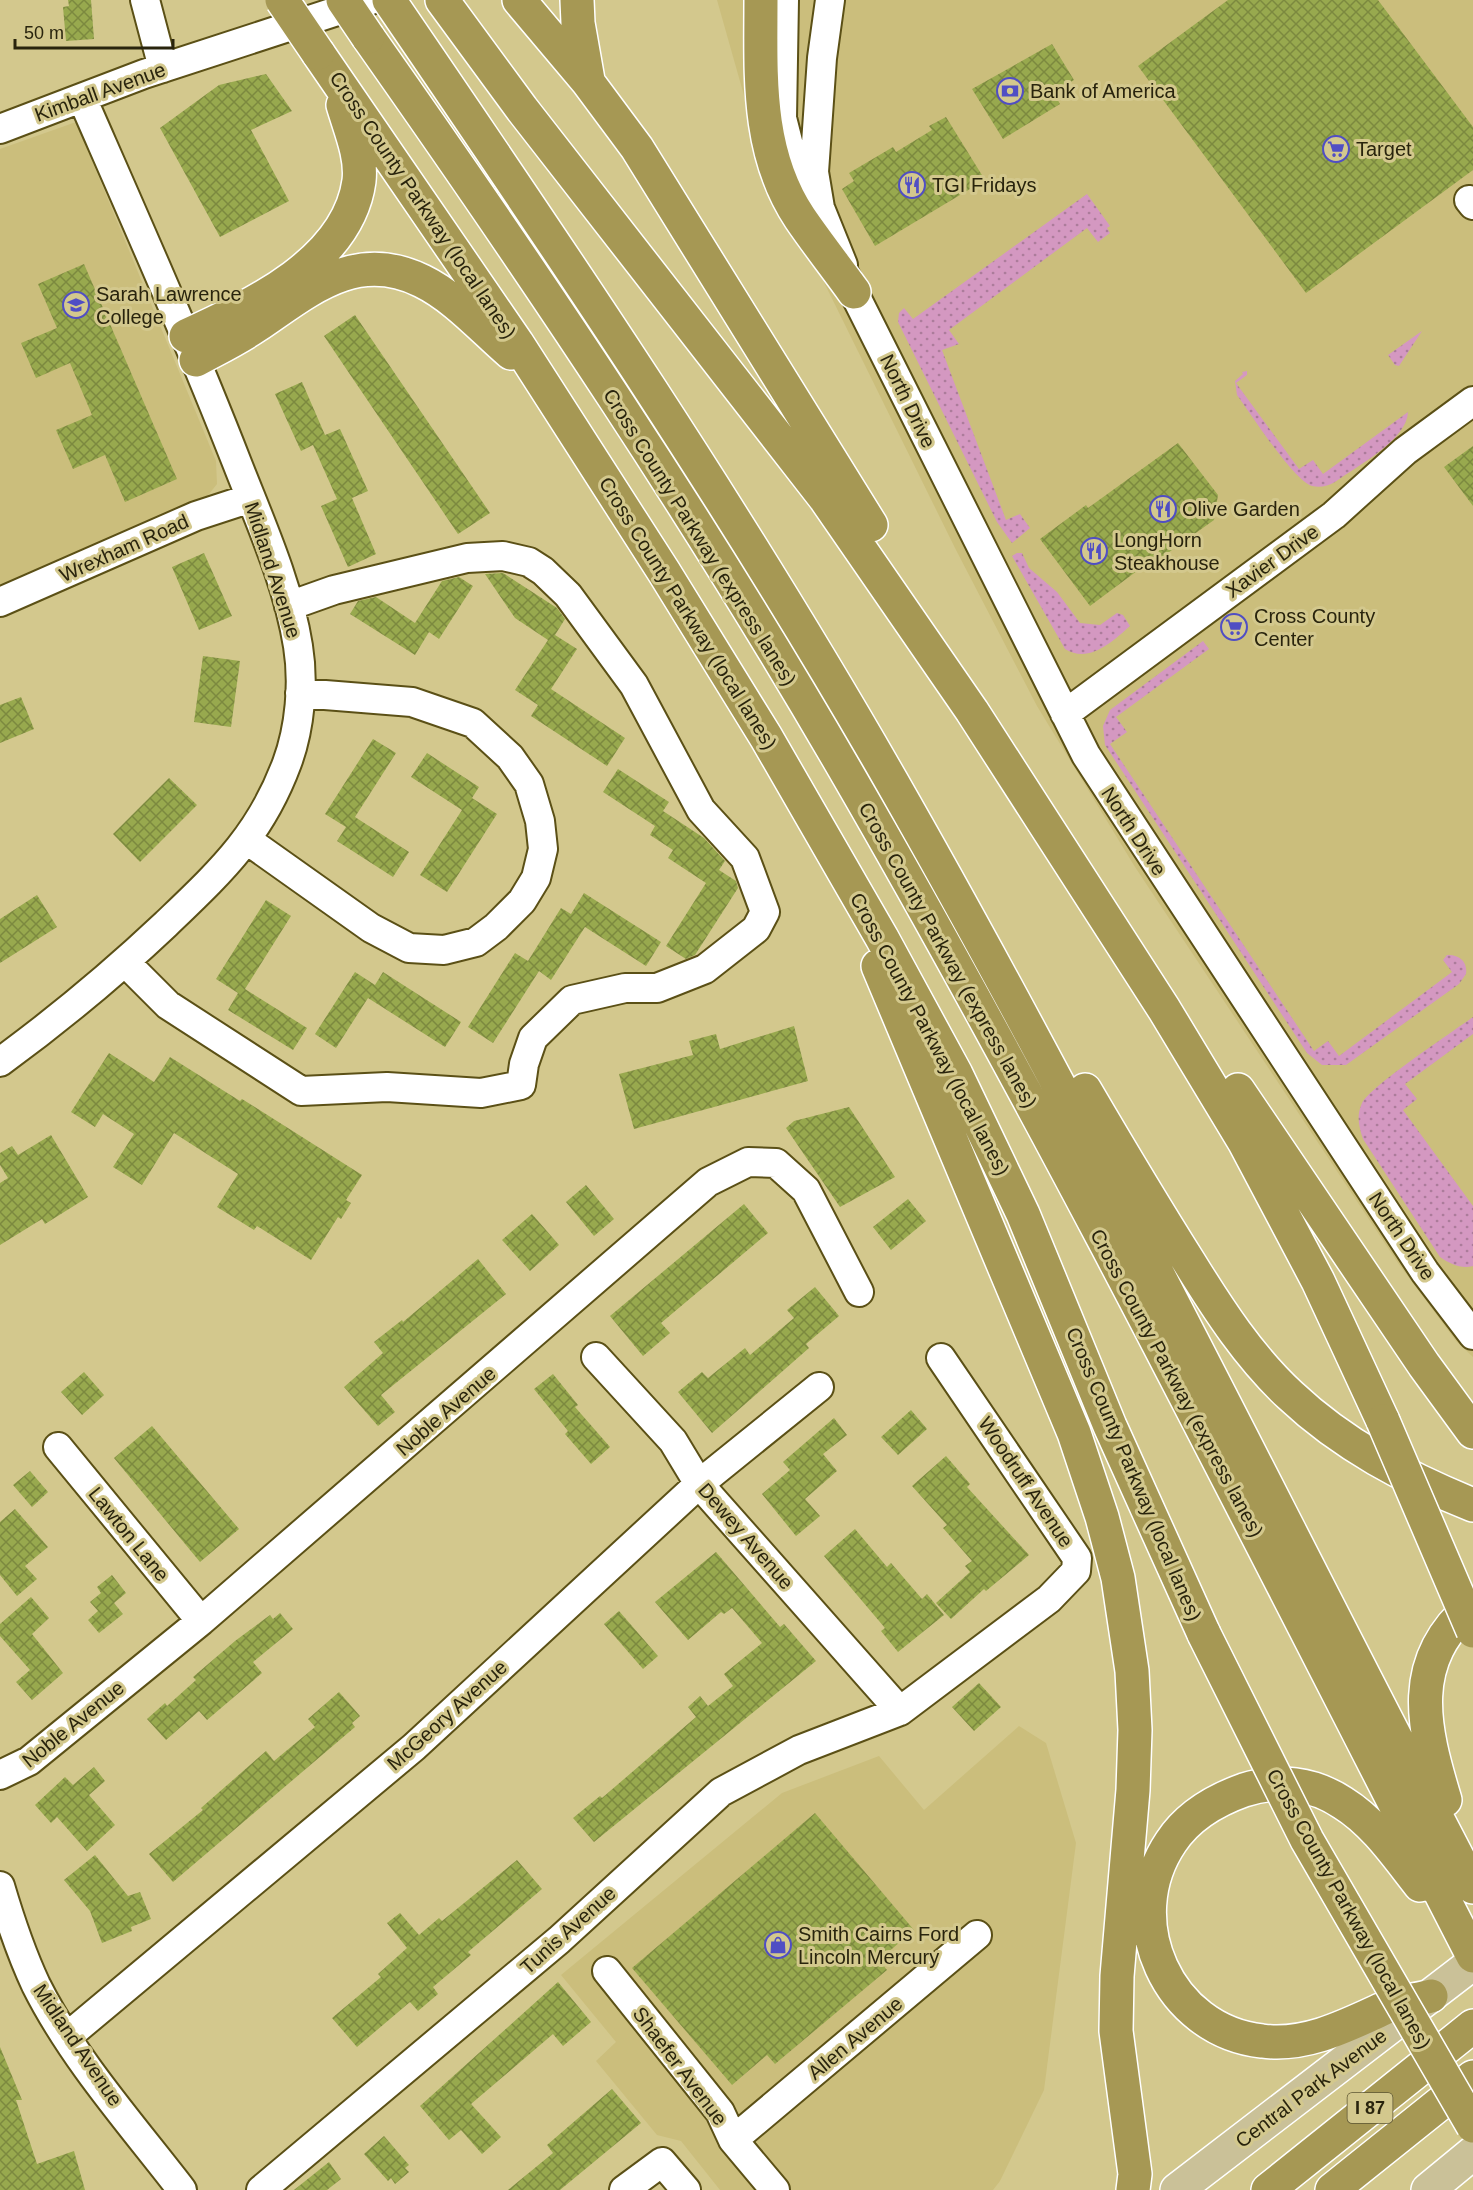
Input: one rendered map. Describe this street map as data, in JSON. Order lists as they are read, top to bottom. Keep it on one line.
{"streets":{"highway":["Cross County Parkway (local lanes)","Cross County Parkway (express lanes)","I 87"],"main road":["Central Park Avenue"],"street":["Kimball Avenue","North Drive","Wrexham Road","Xavier Drive","Midland Avenue","Noble Avenue","Woodruff Avenue","Lawton Lane","Dewey Avenue","McGeory Avenue","Tunis Avenue","Allen Avenue","Shaefer Avenue"]},"crossings":[["Kimball Avenue","Midland Avenue"],["North Drive","Xavier Drive"],["Wrexham Road","Midland Avenue"],["Midland Avenue","McGeory Avenue"],["Noble Avenue","Lawton Lane"],["Woodruff Avenue","Dewey Avenue"],["Woodruff Avenue","Tunis Avenue"],["Dewey Avenue","McGeory Avenue"],["Dewey Avenue","Tunis Avenue"],["Allen Avenue","Shaefer Avenue"]],"places":{"bank":["Bank of America"],"supermarket":["Target","Cross County Center"],"restaurant":["TGI Fridays","Olive Garden","LongHorn Steakhouse"],"school or university":["Sarah Lawrence College"],"shop":["Smith Cairns Ford Lincoln Mercury"]},"scale_bar":"50 m"}
